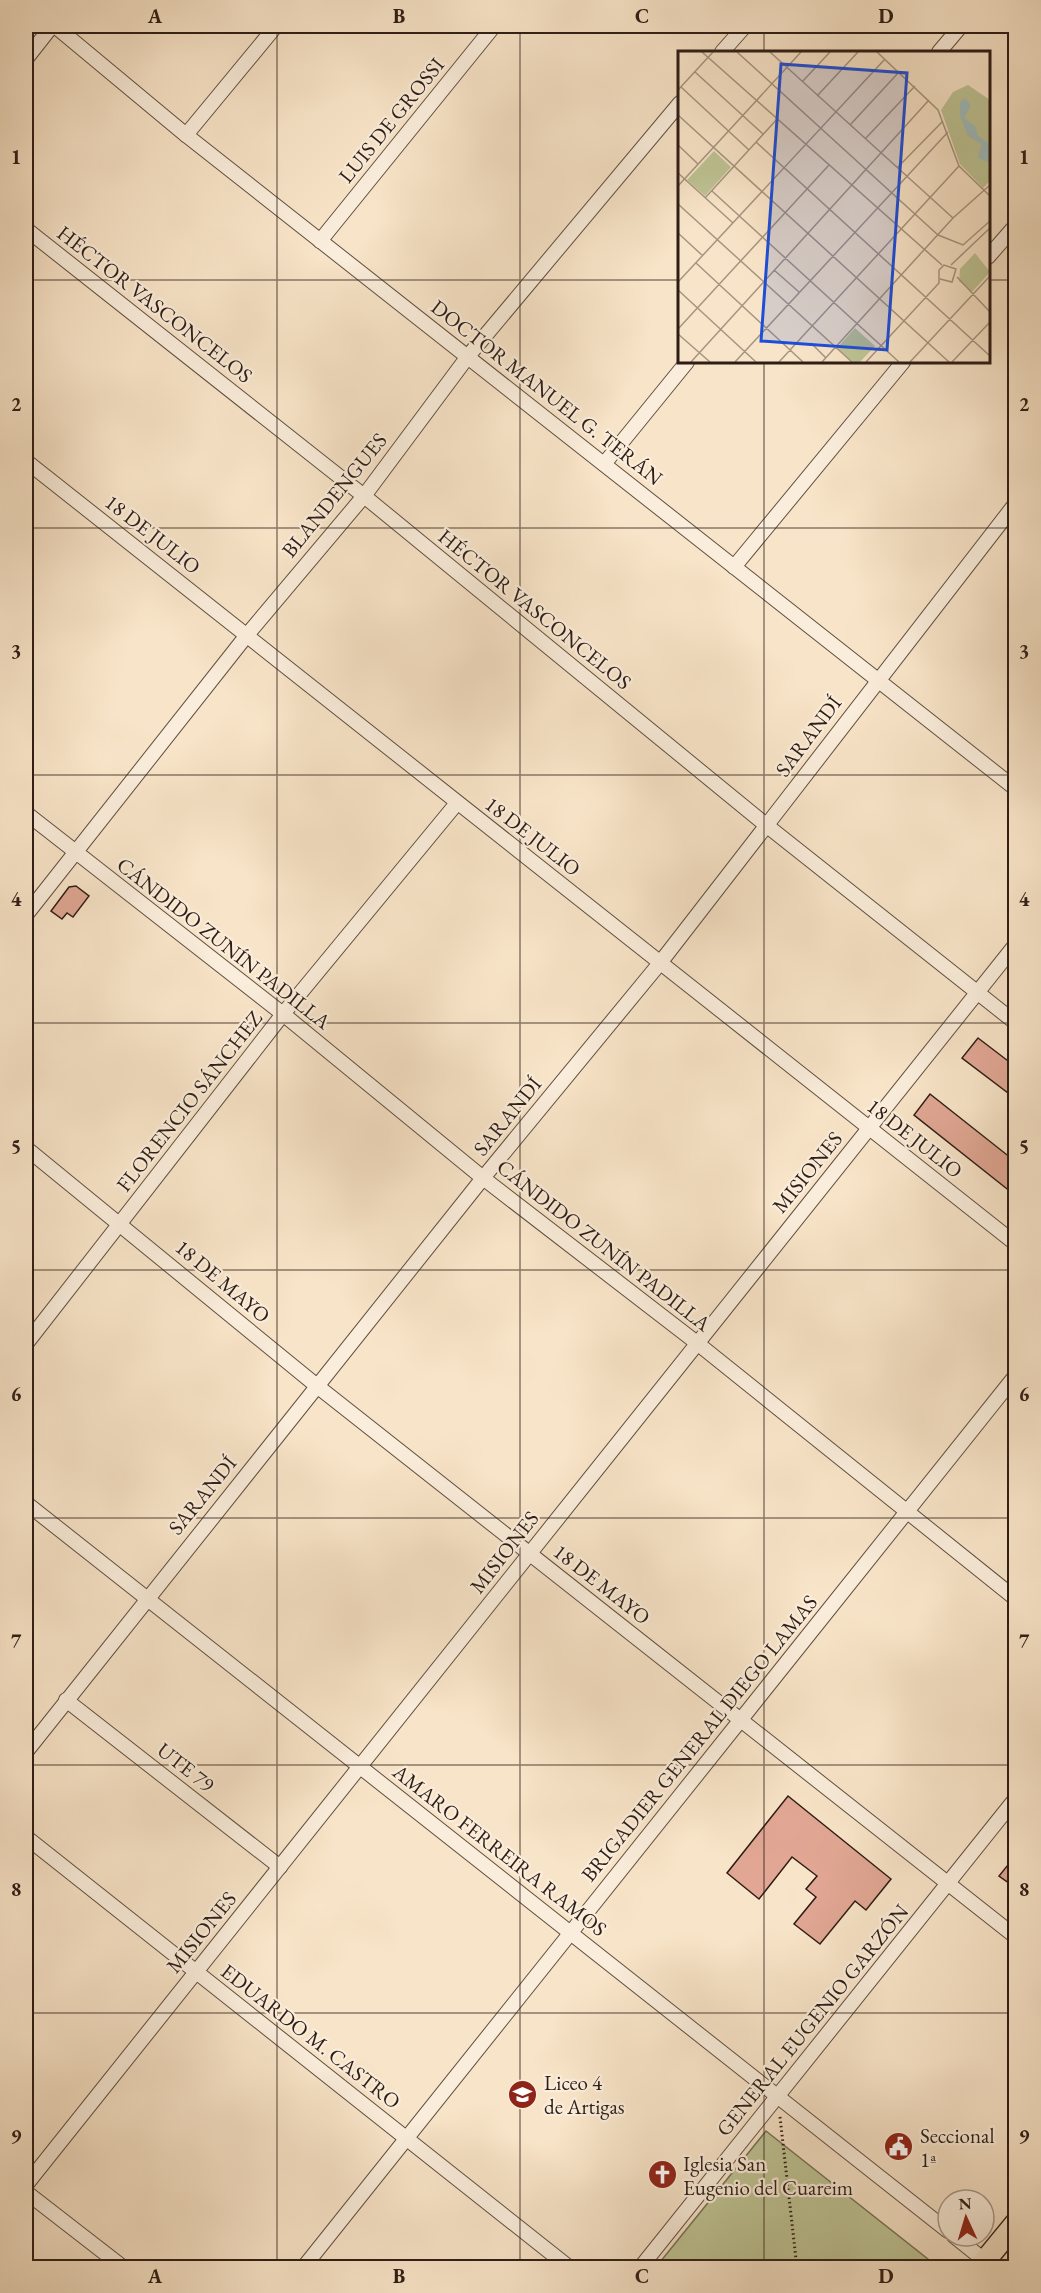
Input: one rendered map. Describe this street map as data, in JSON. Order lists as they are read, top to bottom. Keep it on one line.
{"streets":{"street":["LUIS DE GROSSI","HÉCTOR VASCONCELOS","DOCTOR MANUEL G. TERÁN","BLANDENGUES","18 DE JULIO","SARANDÍ","CÁNDIDO ZUNÍN PADILLA","FLORENCIO SÁNCHEZ","MISIONES","18 DE MAYO","BRIGADIER GENERAL DIEGO LAMAS","UTE 79","AMARO FERREIRA RAMOS","GENERAL EUGENIO GARZÓN","EDUARDO M. CASTRO"]},"crossings":[["LUIS DE GROSSI","DOCTOR MANUEL G. TERÁN"],["HÉCTOR VASCONCELOS","BLANDENGUES"],["HÉCTOR VASCONCELOS","SARANDÍ"],["HÉCTOR VASCONCELOS","MISIONES"],["DOCTOR MANUEL G. TERÁN","BLANDENGUES"],["DOCTOR MANUEL G. TERÁN","SARANDÍ"],["BLANDENGUES","18 DE JULIO"],["BLANDENGUES","CÁNDIDO ZUNÍN PADILLA"],["18 DE JULIO","SARANDÍ"],["18 DE JULIO","FLORENCIO SÁNCHEZ"],["18 DE JULIO","MISIONES"],["SARANDÍ","CÁNDIDO ZUNÍN PADILLA"],["SARANDÍ","18 DE MAYO"],["SARANDÍ","UTE 79"],["SARANDÍ","AMARO FERREIRA RAMOS"],["CÁNDIDO ZUNÍN PADILLA","FLORENCIO SÁNCHEZ"],["CÁNDIDO ZUNÍN PADILLA","MISIONES"],["CÁNDIDO ZUNÍN PADILLA","BRIGADIER GENERAL DIEGO LAMAS"],["FLORENCIO SÁNCHEZ","18 DE MAYO"],["MISIONES","18 DE MAYO"],["MISIONES","UTE 79"],["MISIONES","AMARO FERREIRA RAMOS"],["MISIONES","EDUARDO M. CASTRO"],["18 DE MAYO","BRIGADIER GENERAL DIEGO LAMAS"],["18 DE MAYO","GENERAL EUGENIO GARZÓN"],["BRIGADIER GENERAL DIEGO LAMAS","AMARO FERREIRA RAMOS"],["BRIGADIER GENERAL DIEGO LAMAS","EDUARDO M. CASTRO"],["AMARO FERREIRA RAMOS","GENERAL EUGENIO GARZÓN"]],"places":{"school or university":["Liceo 4 de Artigas"],"public building":["Seccional 1ª"],"church":["Iglesia San Eugenio del Cuareim"]},"north":"top","grid":{"columns":["A","B","C","D"],"rows":["1","2","3","4","5","6","7","8","9"]}}
